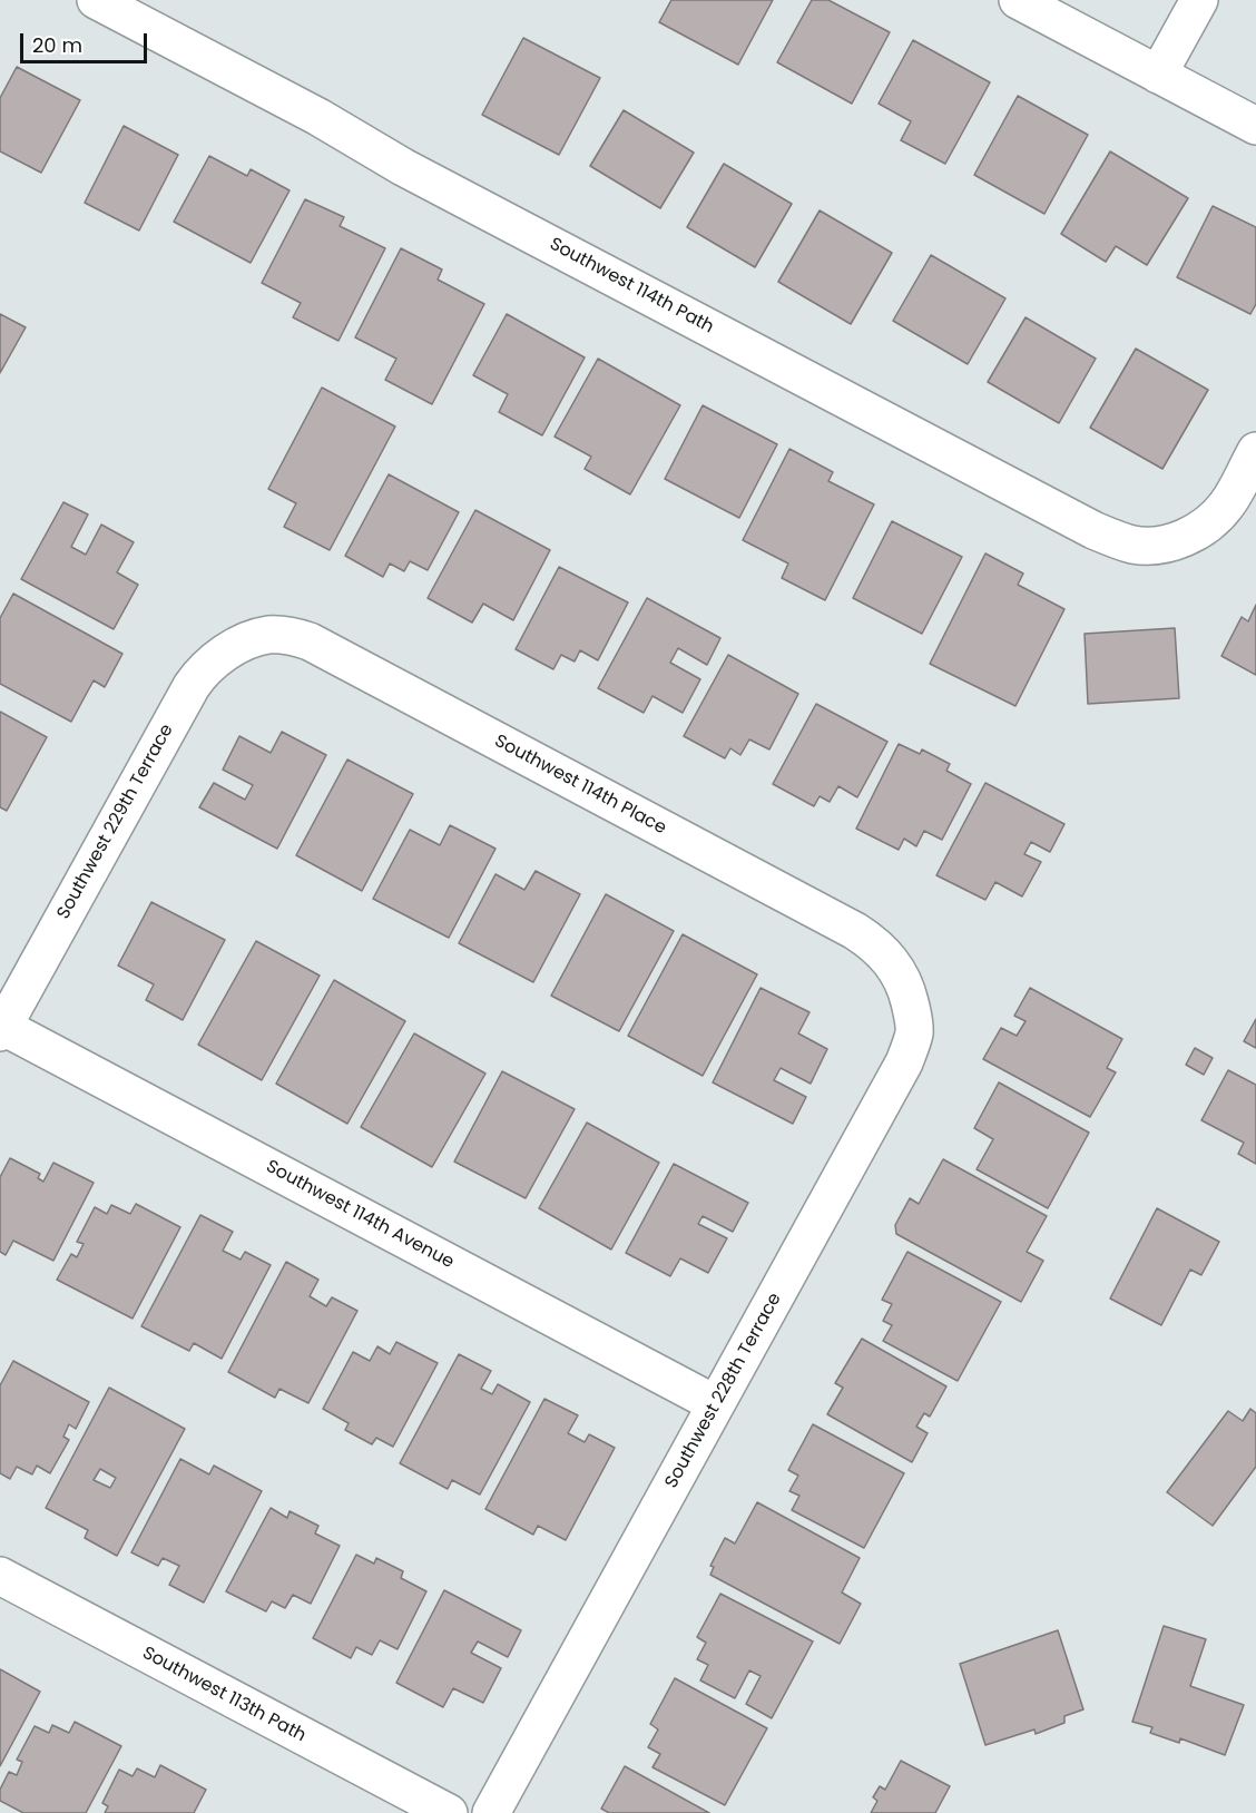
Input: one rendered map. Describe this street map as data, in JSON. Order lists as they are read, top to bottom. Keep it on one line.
{"streets":{"street":["Southwest 114th Path","Southwest 114th Place","Southwest 229th Terrace","Southwest 114th Avenue","Southwest 228th Terrace","Southwest 113th Path"]},"crossings":[["Southwest 114th Place","Southwest 229th Terrace"],["Southwest 114th Place","Southwest 228th Terrace"],["Southwest 229th Terrace","Southwest 114th Avenue"],["Southwest 114th Avenue","Southwest 228th Terrace"]],"scale_bar":"20 m"}
